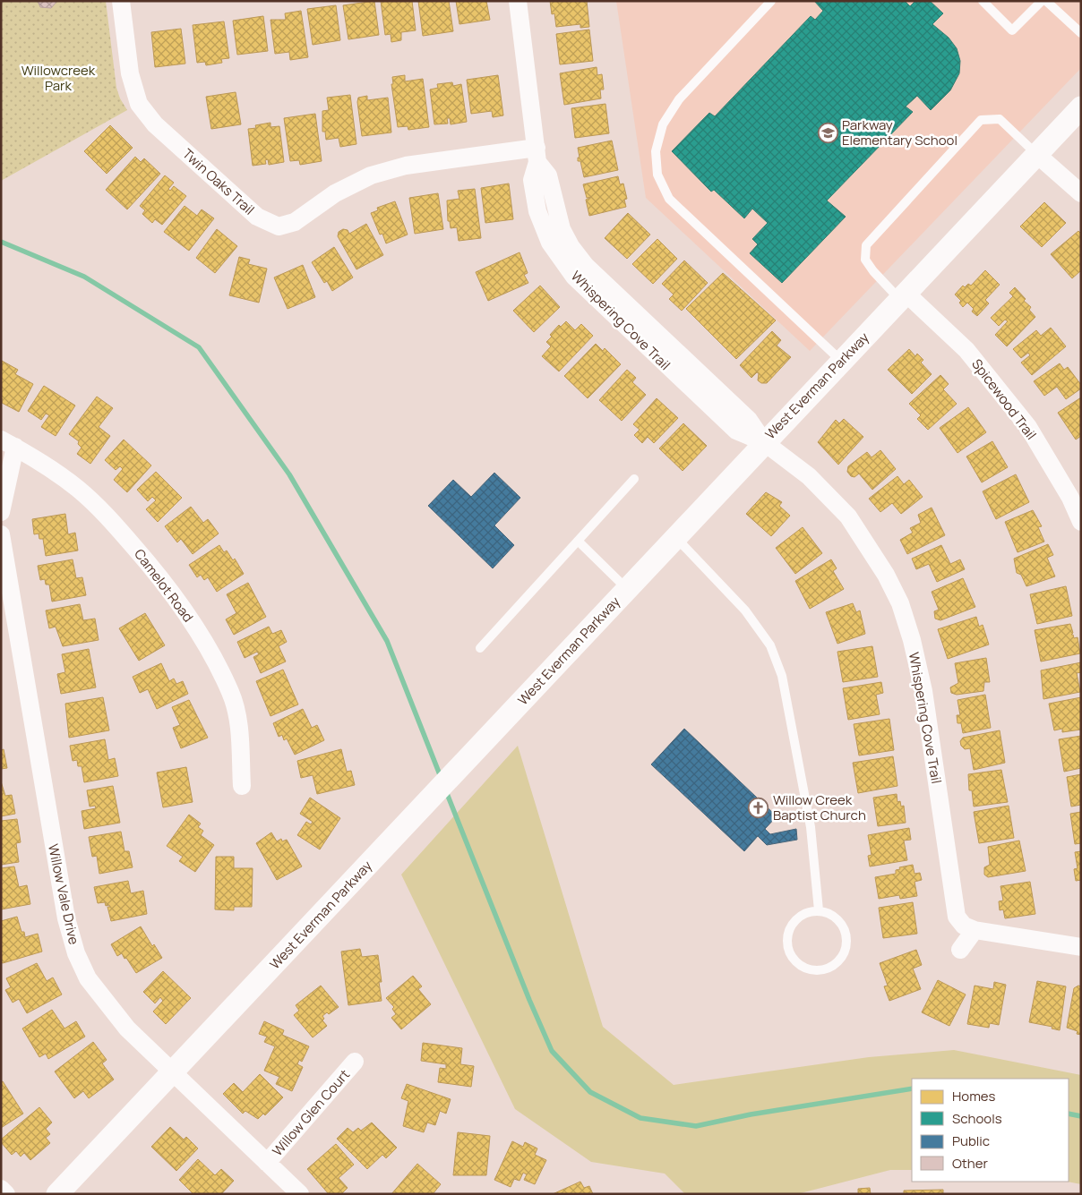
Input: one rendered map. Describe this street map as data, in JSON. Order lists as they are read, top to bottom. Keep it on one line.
{"streets":{"street":["Twin Oaks Trail","Whispering Cove Trail","West Everman Parkway","Spicewood Trail","Camelot Road","Willow Vale Drive","Willow Glen Court"]},"crossings":[["Twin Oaks Trail","Whispering Cove Trail"],["Whispering Cove Trail","West Everman Parkway"],["West Everman Parkway","Spicewood Trail"],["West Everman Parkway","Willow Vale Drive"],["Willow Vale Drive","Willow Glen Court"]],"parks":["Willowcreek Park"],"places":{"school or university":["Parkway Elementary School"],"church":["Willow Creek Baptist Church"]},"legend":["Homes","Schools","Public","Other"]}
